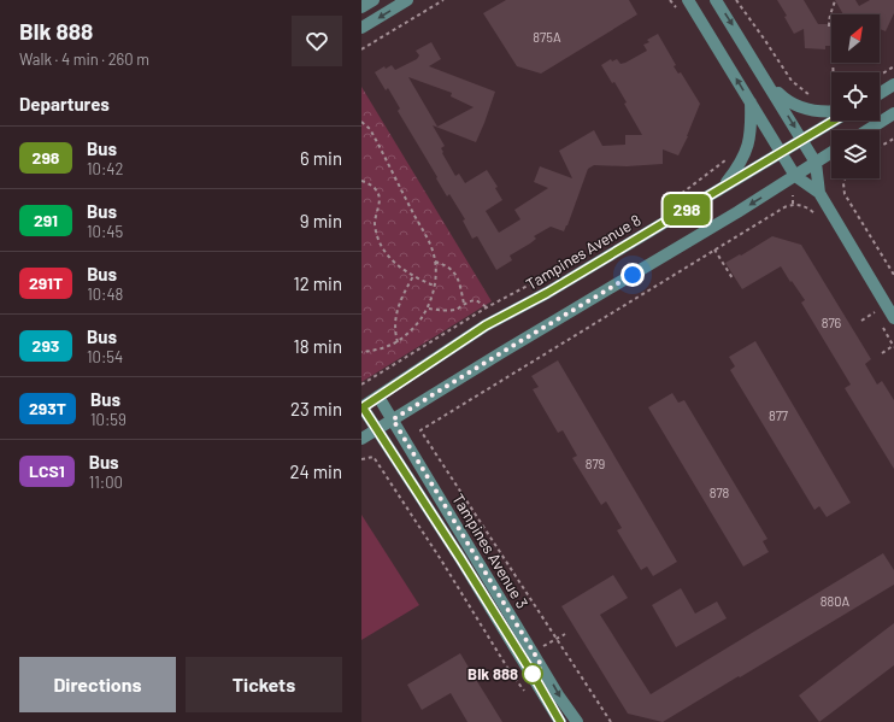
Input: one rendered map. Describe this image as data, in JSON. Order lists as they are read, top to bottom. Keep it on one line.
{"streets":{"street":["Tampines Avenue 8","Tampines Avenue 3"]},"crossings":[["Tampines Avenue 8","Tampines Avenue 3"]],"places":["Blk 888"],"lines":["bus line 298"],"house_numbers":["875A","876","877","879","878","880A"],"north":"top right","page":{"heading":[["Blk 888","Walk · 4 min · 260 m"],"Departures"],"on_map":"298","list":[{"mark":"298","name":"Bus","note":"10:42","value":"6 min"},{"mark":"291","name":"Bus","note":"10:45","value":"9 min"},{"mark":"291T","name":"Bus","note":"10:48","value":"12 min"},{"mark":"293","name":"Bus","note":"10:54","value":"18 min"},{"mark":"293T","name":"Bus","note":"10:59","value":"23 min"},{"mark":"LCS1","name":"Bus","note":"11:00","value":"24 min"}],"buttons":["Directions","Tickets"]}}
